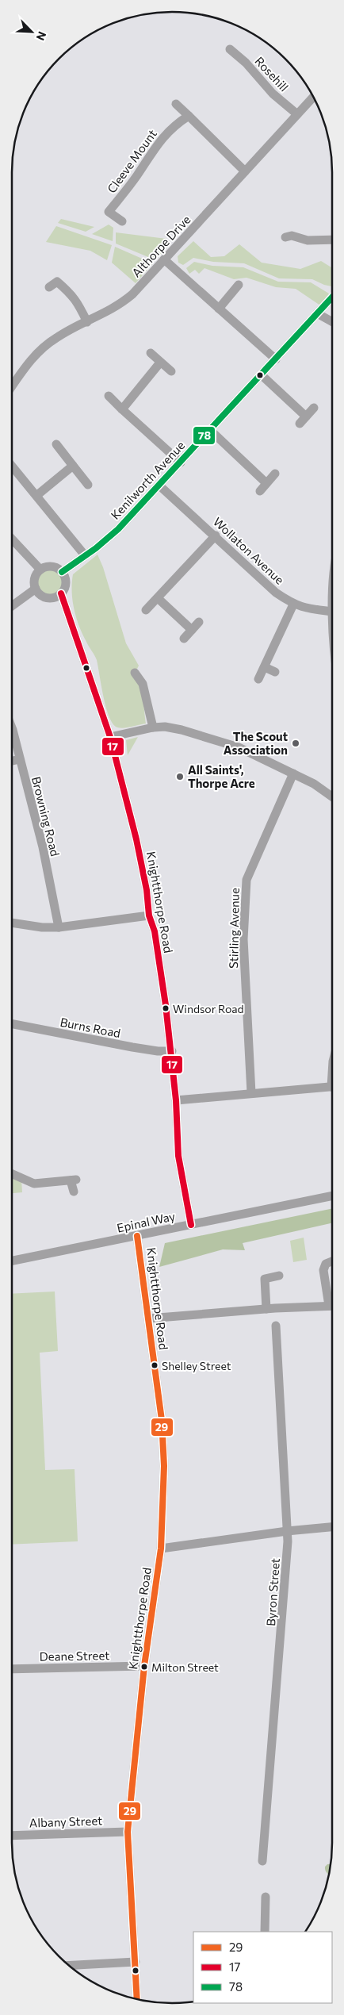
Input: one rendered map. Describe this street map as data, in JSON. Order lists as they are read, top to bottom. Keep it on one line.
{"streets":{"street":["Rosehill","Cleeve Mount","Althorpe Drive","Kenilworth Avenue","Wollaton Avenue","Browning Road","Knightthorpe Road","Stirling Avenue","Burns Road","Epinal Way","Byron Street","Deane Street","Albany Street"]},"crossings":[["Rosehill","Althorpe Drive"],["Kenilworth Avenue","Wollaton Avenue"],["Kenilworth Avenue","Knightthorpe Road"],["Knightthorpe Road","Burns Road"],["Knightthorpe Road","Epinal Way"],["Knightthorpe Road","Deane Street"],["Knightthorpe Road","Albany Street"]],"places":["The Scout Association","All Saints', Thorpe Acre","Windsor Road","Shelley Street","Milton Street"],"lines":["transit line 78","transit line 17","transit line 29"],"legend":["29","17","78"],"north":"bottom right"}
